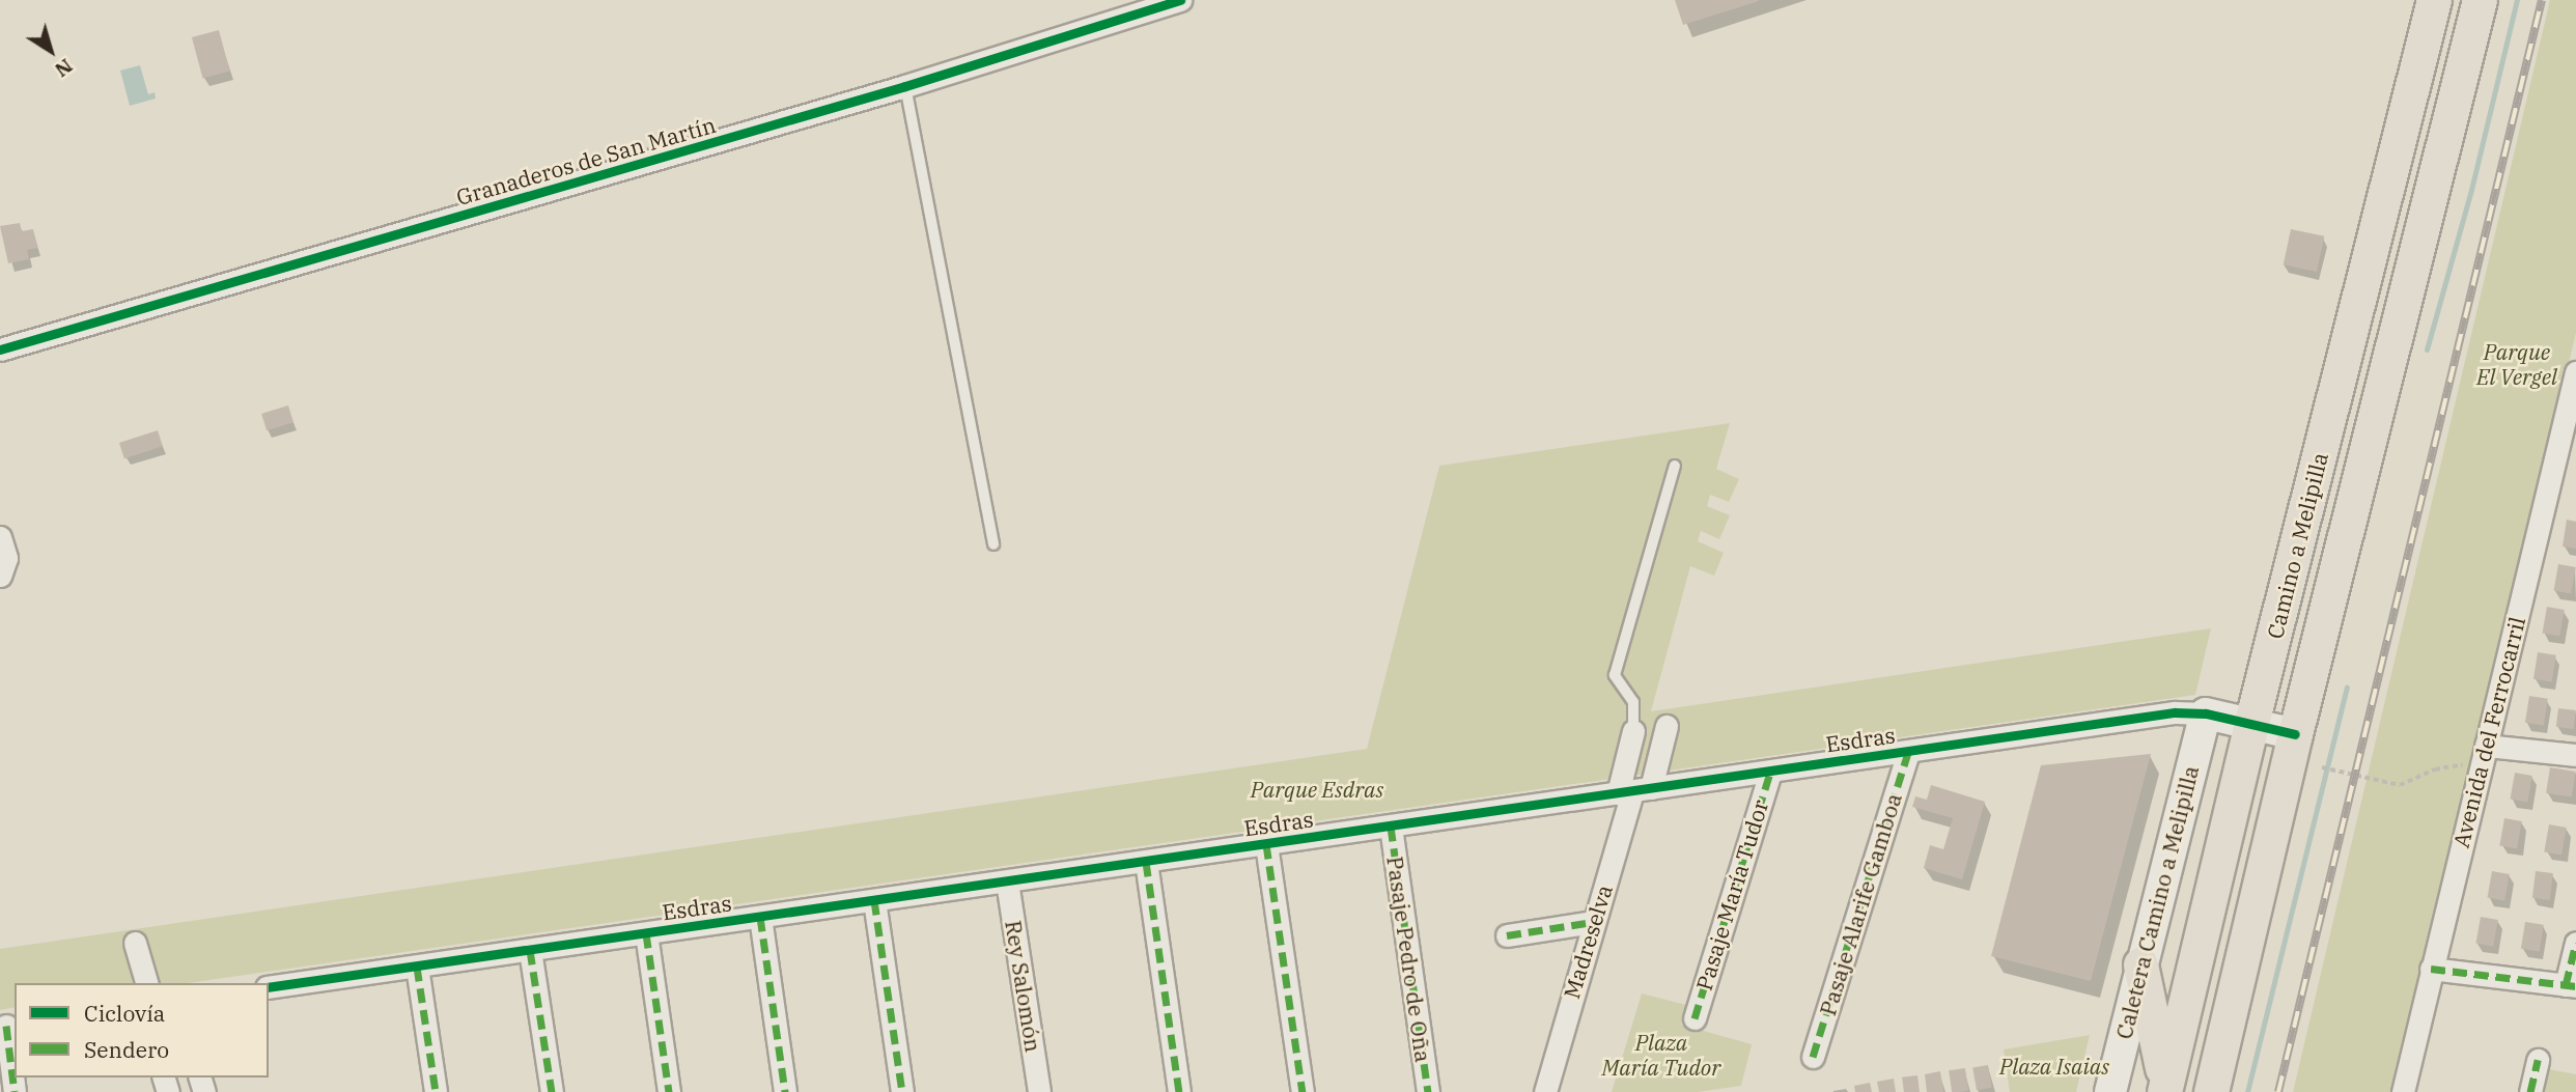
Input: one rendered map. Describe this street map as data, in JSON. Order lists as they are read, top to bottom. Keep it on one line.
{"streets":{"main road":["Camino a Melipilla"],"street":["Granaderos de San Martín","Avenida del Ferrocarril","Esdras","Pasaje María Tudor","Caletera Camino a Melipilla","Pasaje Alarife Gamboa","Madreselva","Pasaje Pedro de Oña","Rey Salomón"]},"crossings":[["Camino a Melipilla","Esdras"],["Esdras","Pasaje María Tudor"],["Esdras","Caletera Camino a Melipilla"],["Esdras","Pasaje Alarife Gamboa"],["Esdras","Madreselva"],["Esdras","Pasaje Pedro de Oña"],["Esdras","Rey Salomón"]],"parks":["Parque El Vergel","Parque Esdras","Plaza María Tudor","Plaza Isaias"],"legend":["Ciclovía","Sendero"],"north":"bottom right"}
